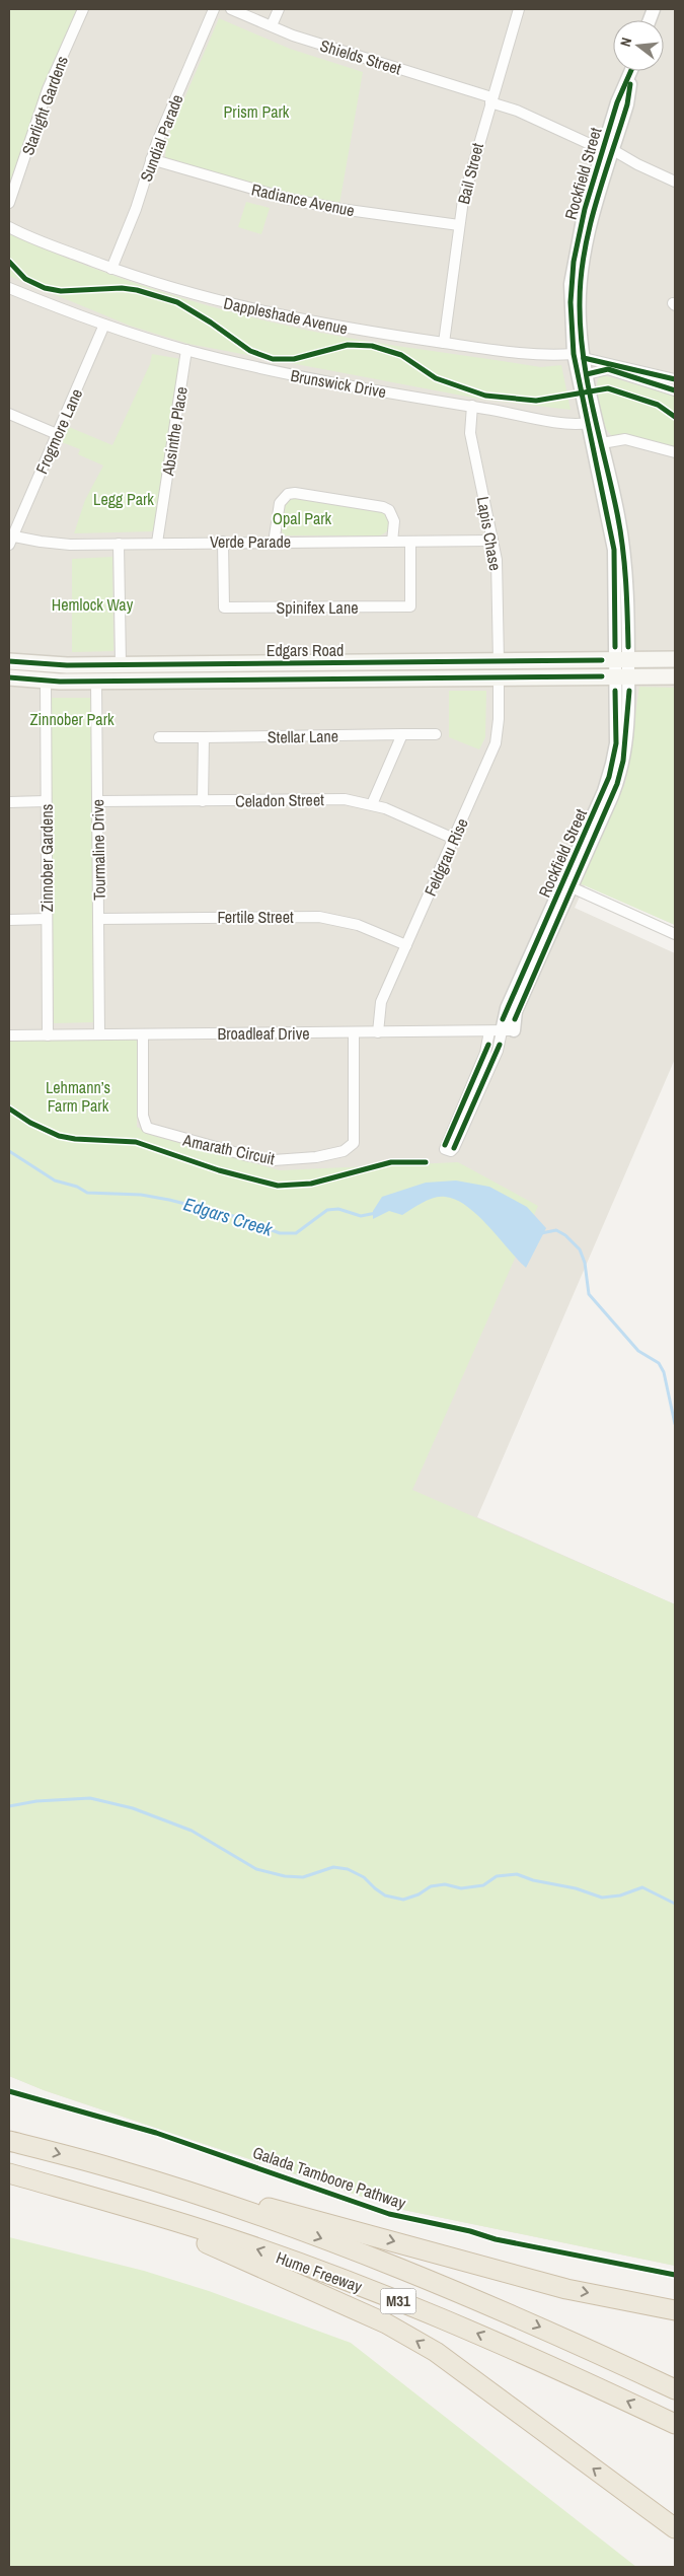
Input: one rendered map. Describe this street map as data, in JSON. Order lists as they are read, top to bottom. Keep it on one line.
{"streets":{"highway":["Hume Freeway","M31"],"main road":["Edgars Road"],"street":["Shields Street","Starlight Gardens","Sundial Parade","Bail Street","Rockfield Street","Radiance Avenue","Dappleshade Avenue","Brunswick Drive","Frogmore Lane","Absinthe Place","Lapis Chase","Verde Parade","Spinifex Lane","Stellar Lane","Celadon Street","Tourmaline Drive","Feldgrau Rise","Zinnober Gardens","Fertile Street","Broadleaf Drive","Amarath Circuit"],"cycle path":["Galada Tamboore Pathway"]},"crossings":[["Shields Street","Bail Street"],["Shields Street","Rockfield Street"],["Sundial Parade","Radiance Avenue"],["Sundial Parade","Dappleshade Avenue"],["Bail Street","Radiance Avenue"],["Bail Street","Dappleshade Avenue"],["Rockfield Street","Dappleshade Avenue"],["Rockfield Street","Brunswick Drive"],["Rockfield Street","Edgars Road"],["Rockfield Street","Broadleaf Drive"],["Brunswick Drive","Frogmore Lane"],["Brunswick Drive","Absinthe Place"],["Brunswick Drive","Lapis Chase"],["Frogmore Lane","Verde Parade"],["Absinthe Place","Verde Parade"],["Lapis Chase","Verde Parade"],["Lapis Chase","Edgars Road"],["Verde Parade","Spinifex Lane"],["Edgars Road","Tourmaline Drive"],["Edgars Road","Feldgrau Rise"],["Edgars Road","Zinnober Gardens"],["Celadon Street","Tourmaline Drive"],["Celadon Street","Feldgrau Rise"],["Tourmaline Drive","Fertile Street"],["Tourmaline Drive","Broadleaf Drive"],["Feldgrau Rise","Fertile Street"],["Feldgrau Rise","Broadleaf Drive"],["Zinnober Gardens","Broadleaf Drive"],["Broadleaf Drive","Amarath Circuit"]],"water":["Edgars Creek"],"parks":["Prism Park","Legg Park","Opal Park","Hemlock Way","Zinnober Park","Lehmann’s Farm Park"],"north":"left"}
